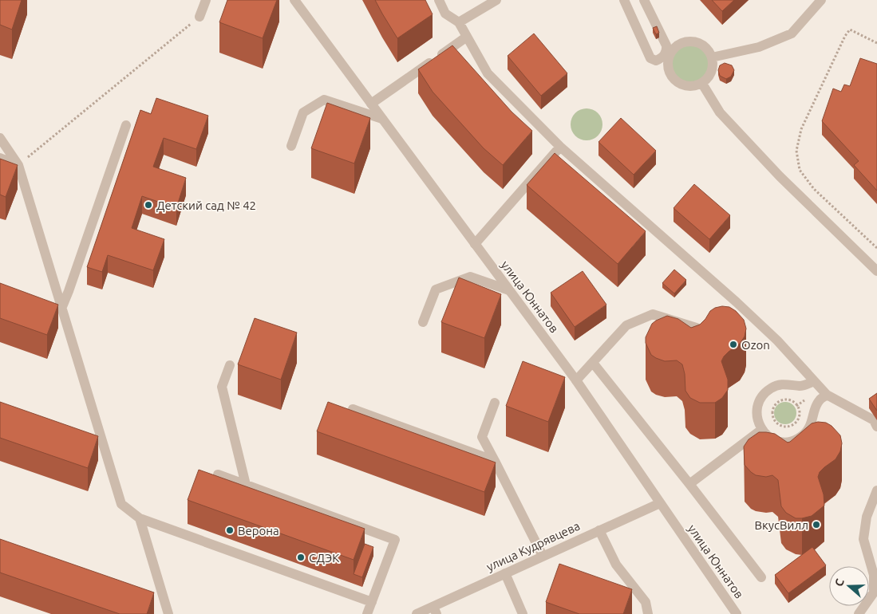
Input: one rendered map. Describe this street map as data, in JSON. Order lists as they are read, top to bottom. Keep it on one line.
{"streets":{"street":["улица Юннатов","улица Кудрявцева"]},"crossings":[["улица Юннатов","улица Кудрявцева"]],"places":["Детский сад № 42","Ozon","ВкусВилл","Верона","СДЭК"],"north":"left"}
